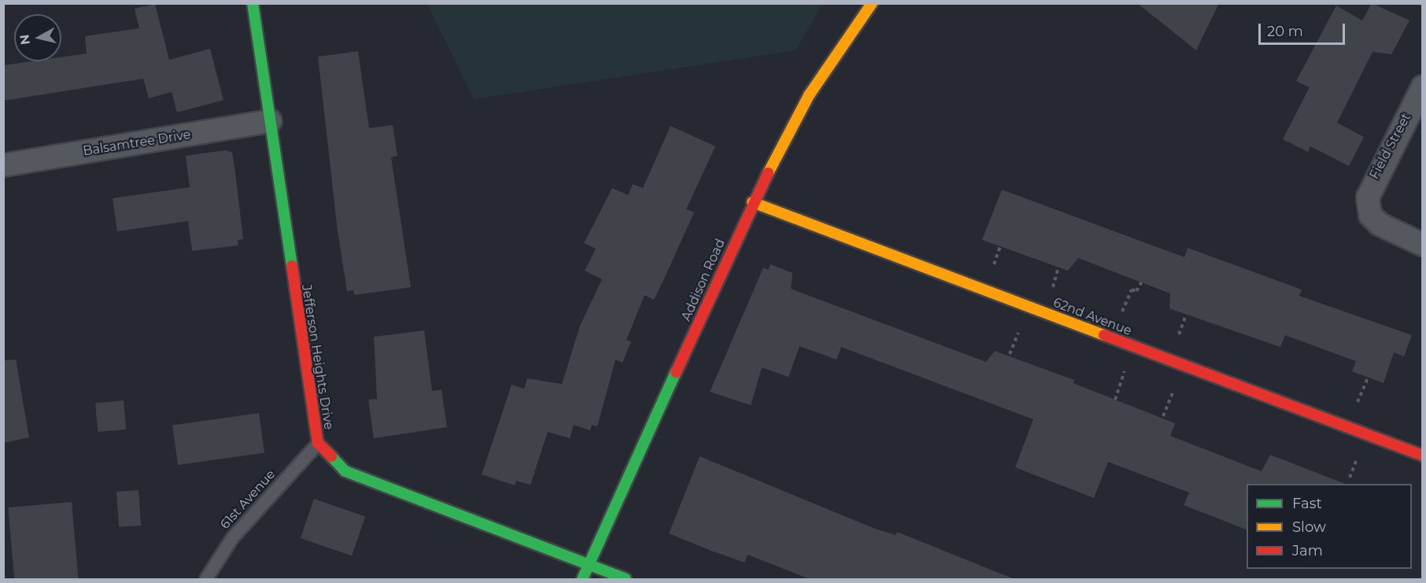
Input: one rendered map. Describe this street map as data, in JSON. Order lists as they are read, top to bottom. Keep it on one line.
{"streets":{"street":["Balsamtree Drive","Field Street","Addison Road","62nd Avenue","Jefferson Heights Drive"],"lane":["61st Avenue"]},"crossings":[["Balsamtree Drive","Jefferson Heights Drive"],["Addison Road","62nd Avenue"],["Addison Road","Jefferson Heights Drive"],["Jefferson Heights Drive","61st Avenue"]],"legend":["Fast","Slow","Jam"],"scale_bar":"20 m","north":"left"}
